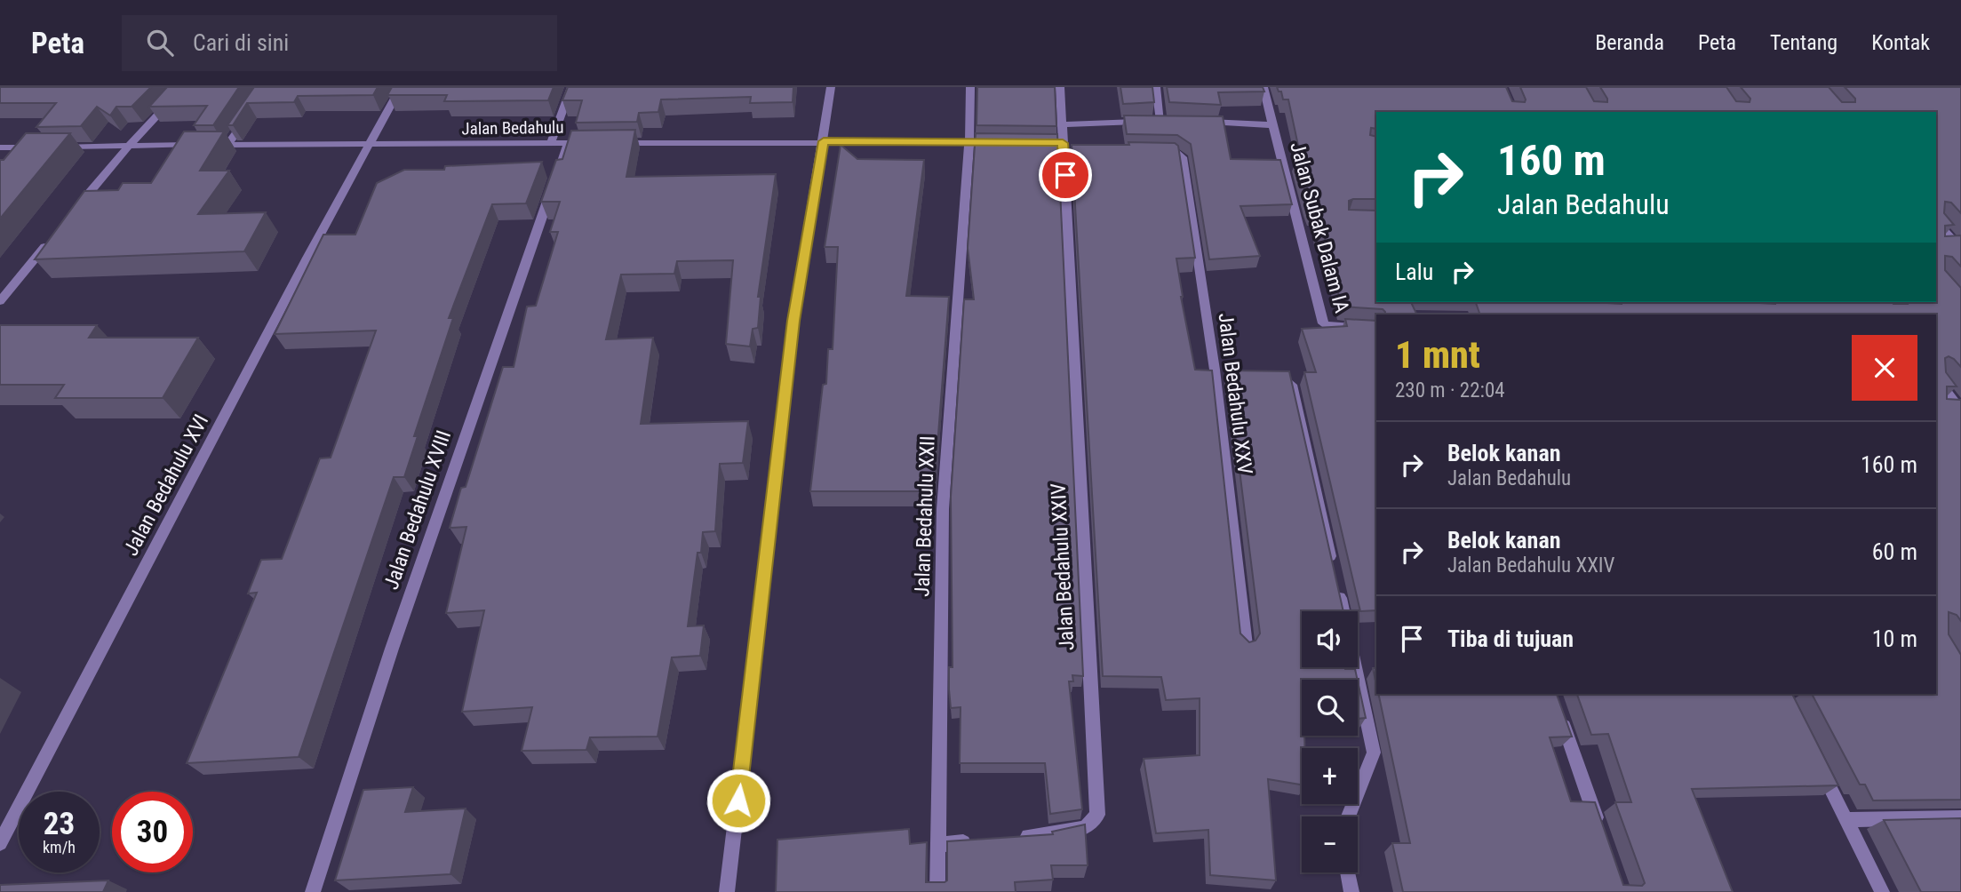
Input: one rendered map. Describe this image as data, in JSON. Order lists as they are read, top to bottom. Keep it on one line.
{"streets":{"street":["Jalan Bedahulu","Jalan Subak Dalam IA","Jalan Bedahulu XXV","Jalan Bedahulu XVI","Jalan Bedahulu XVIII","Jalan Bedahulu XXII","Jalan Bedahulu XXIV"]},"crossings":[["Jalan Bedahulu","Jalan Bedahulu XVI"],["Jalan Bedahulu","Jalan Bedahulu XVIII"]],"page":{"header":"Peta","search":"Cari di sini","nav":["Beranda","Peta","Tentang","Kontak"],"turn":["160 m","Jalan Bedahulu"],"then":"Lalu","heading":["1 mnt","230 m · 22:04"],"list":[{"name":"Belok kanan","note":"Jalan Bedahulu","value":"160 m"},{"name":"Belok kanan","note":"Jalan Bedahulu XXIV","value":"60 m"},{"name":"Tiba di tujuan","value":"10 m"}],"map_buttons":["+","−"],"speed":"23 km/h","limit":"30"}}
